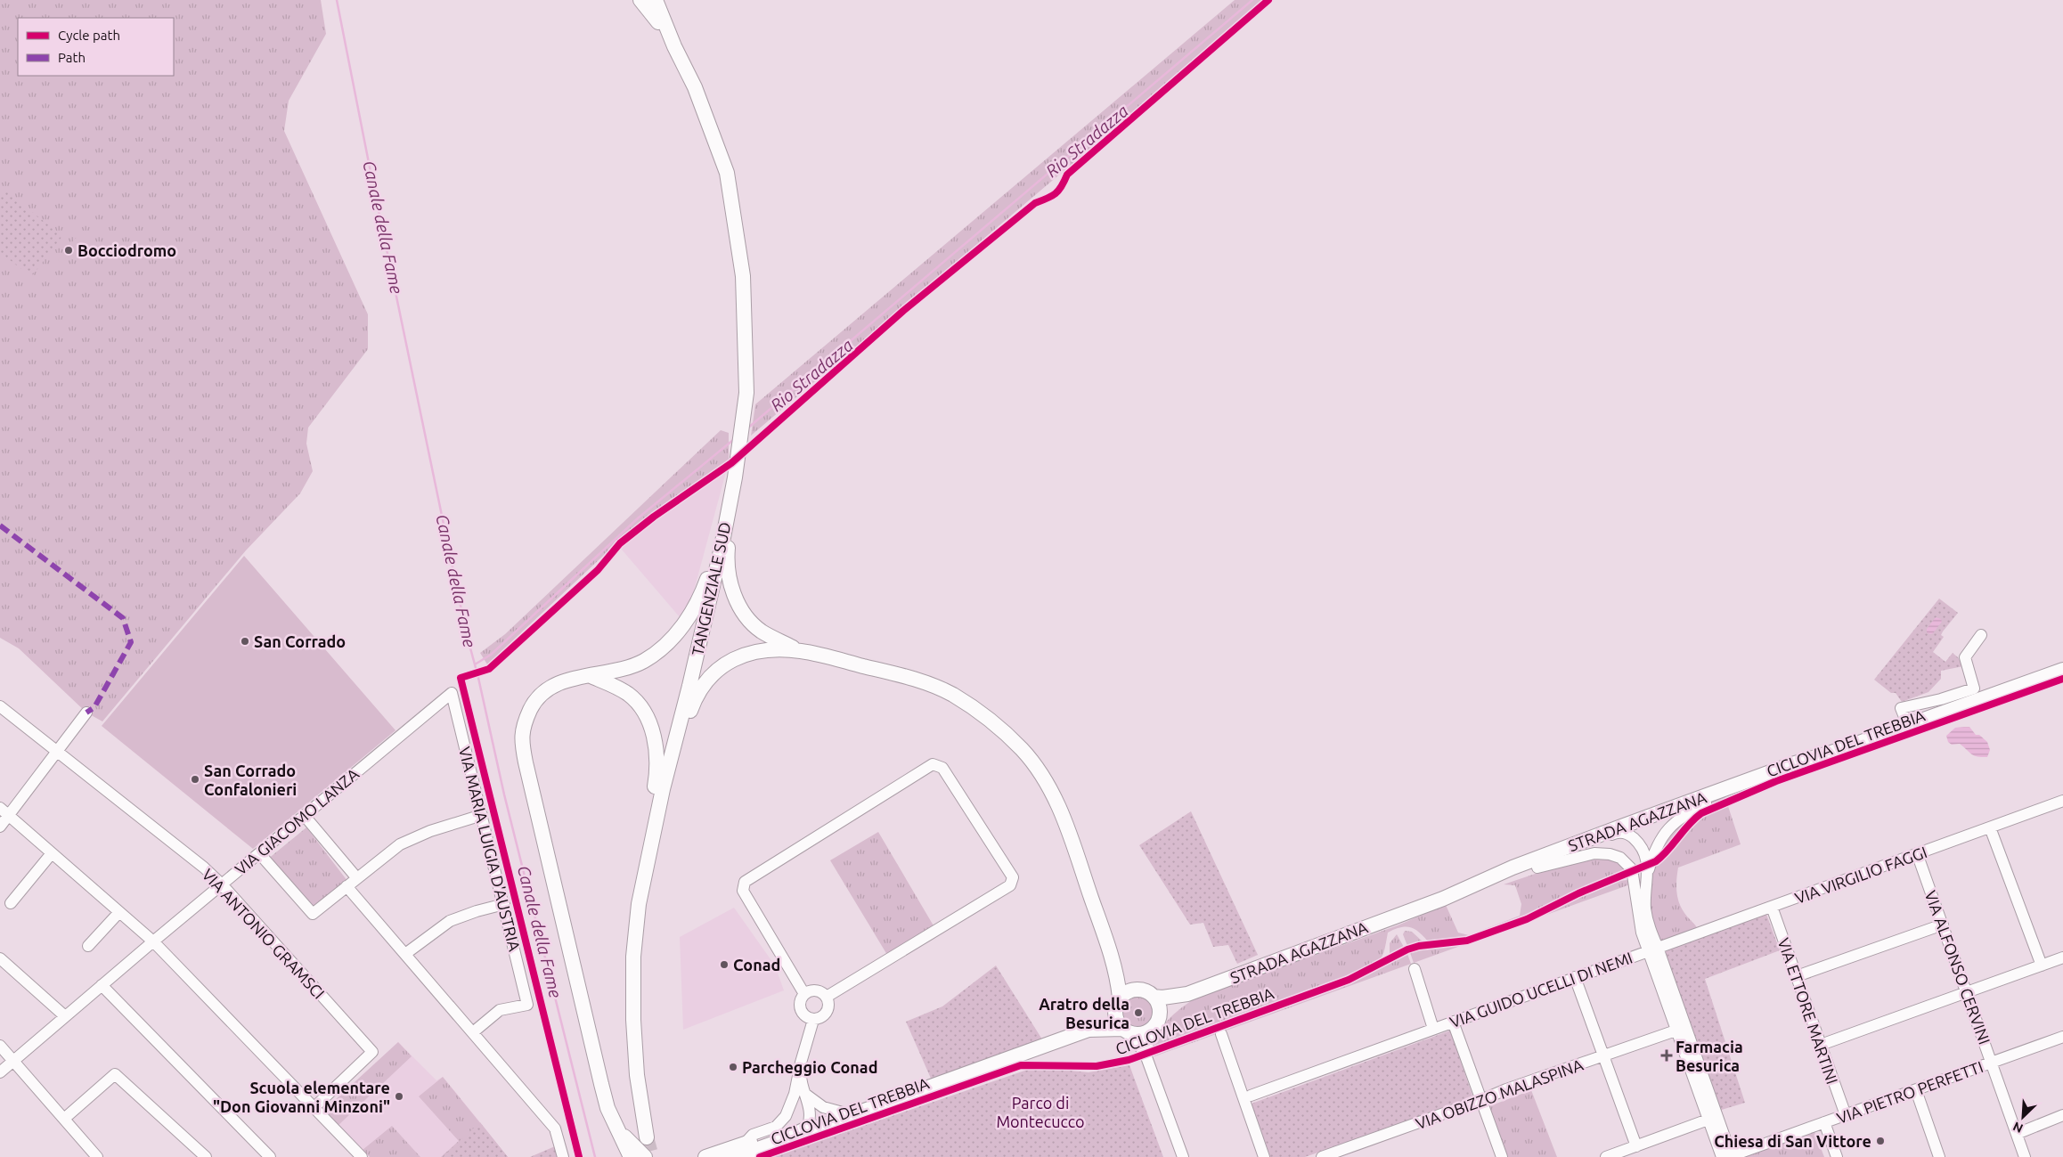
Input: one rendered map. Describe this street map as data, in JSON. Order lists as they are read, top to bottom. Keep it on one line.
{"streets":{"main road":["TANGENZIALE SUD","STRADA AGAZZANA"],"street":["VIA GIACOMO LANZA","VIA MARIA LUIGIA D'AUSTRIA","VIA VIRGILIO FAGGI","VIA ANTONIO GRAMSCI","VIA ALFONSO CERVINI","VIA GUIDO UCELLI DI NEMI","VIA ETTORE MARTINI","VIA PIETRO PERFETTI","VIA OBIZZO MALASPINA"],"cycle path":["CICLOVIA DEL TREBBIA"]},"crossings":[["VIA GIACOMO LANZA","VIA MARIA LUIGIA D'AUSTRIA"],["VIA GIACOMO LANZA","VIA ANTONIO GRAMSCI"],["STRADA AGAZZANA","VIA VIRGILIO FAGGI"],["STRADA AGAZZANA","VIA GUIDO UCELLI DI NEMI"],["VIA VIRGILIO FAGGI","VIA ALFONSO CERVINI"],["VIA VIRGILIO FAGGI","VIA GUIDO UCELLI DI NEMI"],["VIA VIRGILIO FAGGI","VIA ETTORE MARTINI"],["VIA ALFONSO CERVINI","VIA PIETRO PERFETTI"],["VIA ETTORE MARTINI","VIA PIETRO PERFETTI"]],"water":["Rio Stradazza","Canale della Fame"],"parks":["Parco di Montecucco"],"places":{"other":["Bocciodromo","San Corrado","San Corrado Confalonieri","Conad","Aratro della Besurica","Parcheggio Conad","Scuola elementare \"Don Giovanni Minzoni\"","Chiesa di San Vittore"],"health":["Farmacia Besurica"]},"legend":["Cycle path","Path"],"north":"bottom left"}
